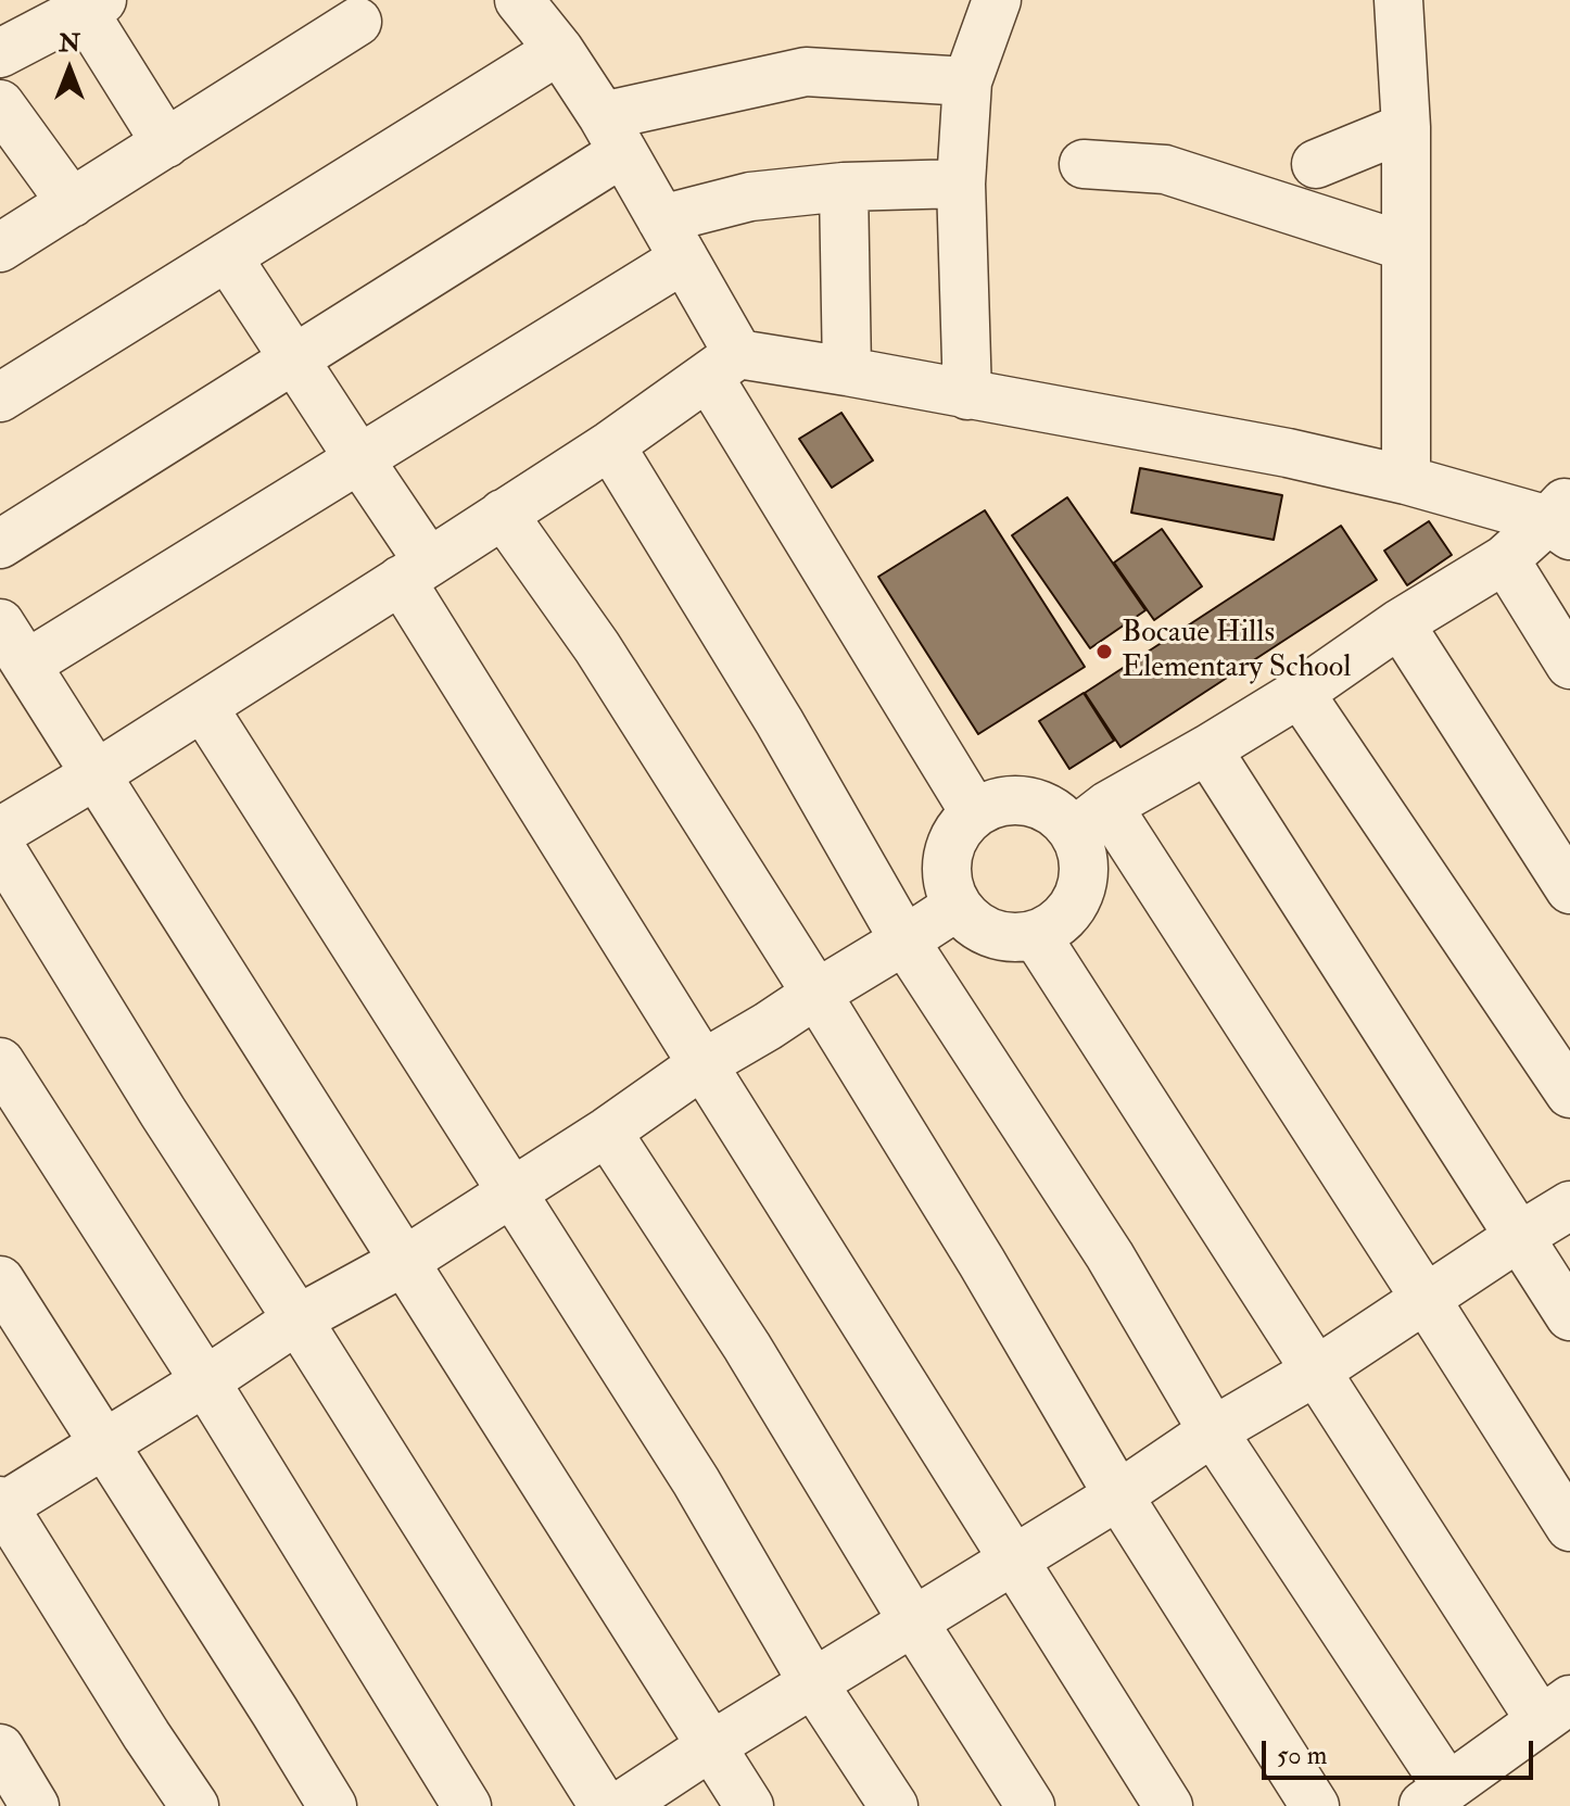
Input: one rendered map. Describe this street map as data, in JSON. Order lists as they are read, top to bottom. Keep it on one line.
{"places":["Bocaue Hills Elementary School"],"scale_bar":"50 m","north":"top"}
